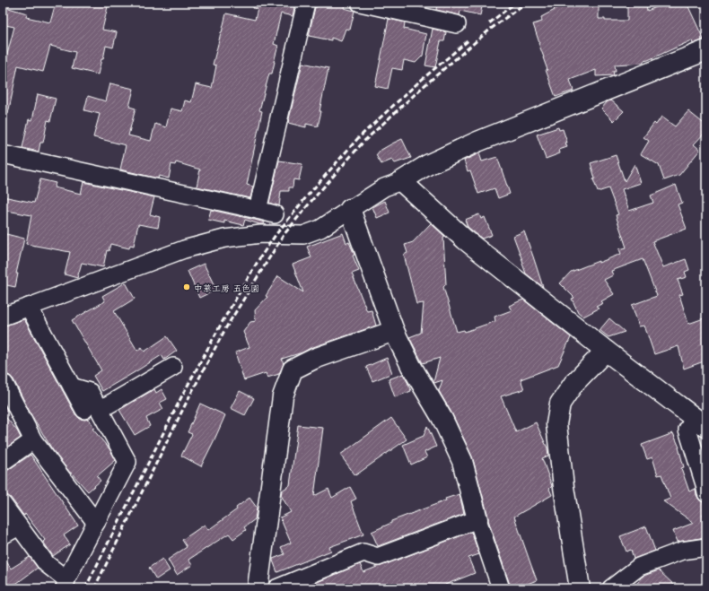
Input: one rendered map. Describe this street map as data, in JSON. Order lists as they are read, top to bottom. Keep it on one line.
{"places":["中華工房 五色園"]}
